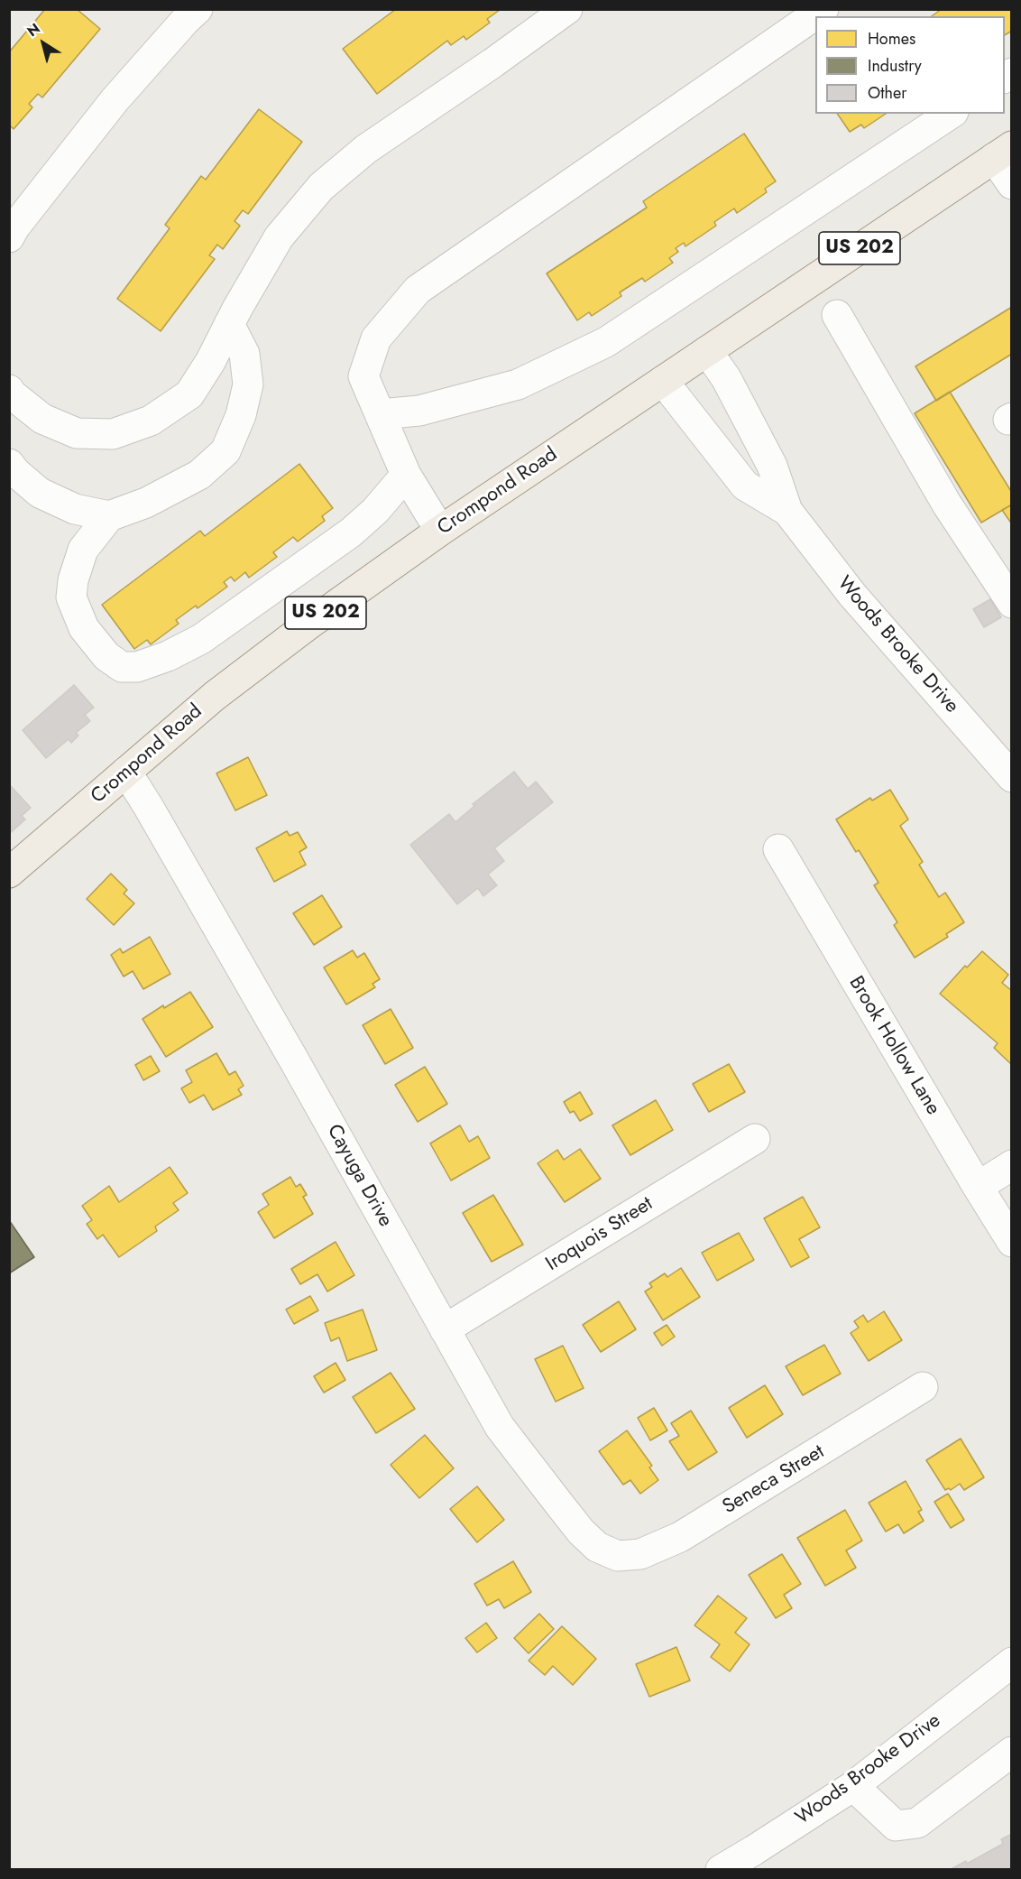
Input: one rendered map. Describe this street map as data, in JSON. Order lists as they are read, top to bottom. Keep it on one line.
{"streets":{"main road":["US 202","Crompond Road"],"street":["Woods Brooke Drive","Brook Hollow Lane","Cayuga Drive","Iroquois Street","Seneca Street"]},"crossings":[["Crompond Road","Woods Brooke Drive"],["Crompond Road","Cayuga Drive"],["Cayuga Drive","Iroquois Street"],["Cayuga Drive","Seneca Street"]],"legend":["Homes","Industry","Other"],"north":"top left"}
